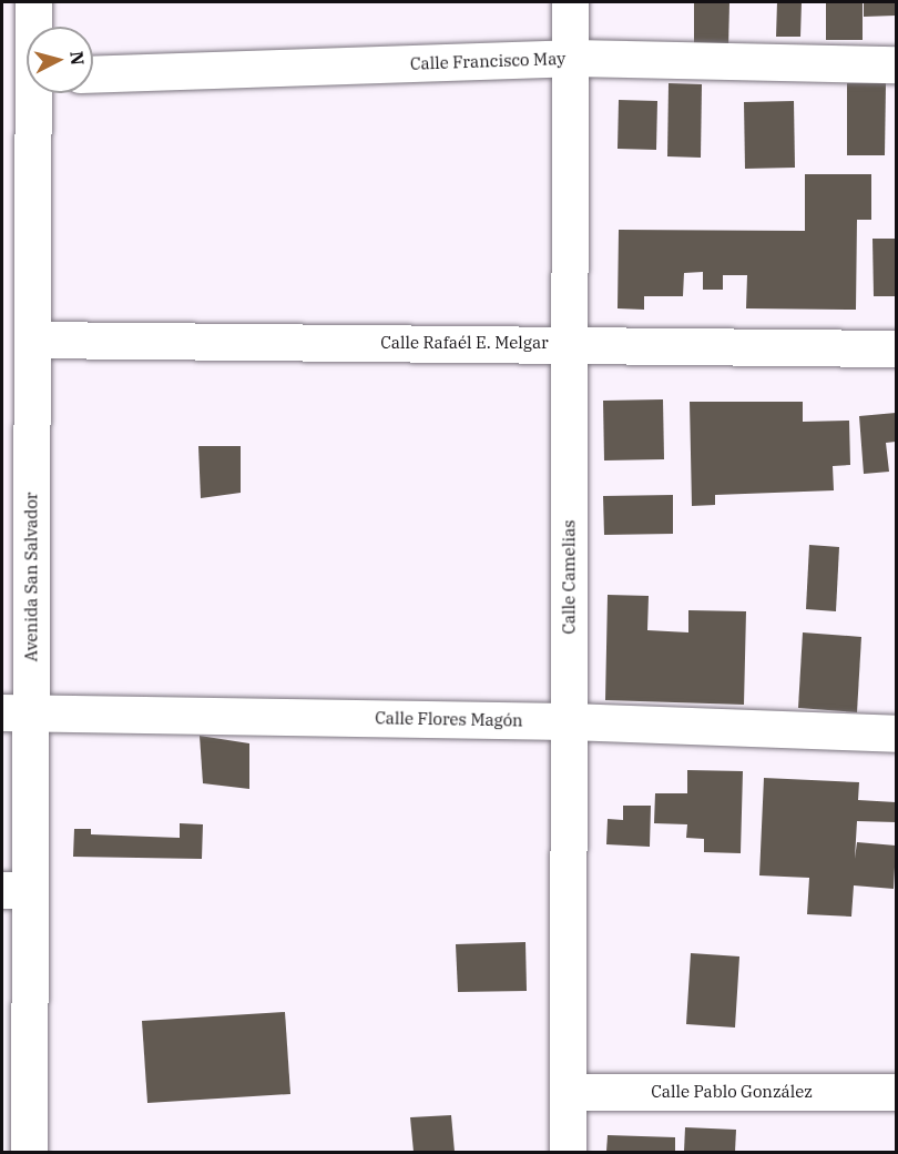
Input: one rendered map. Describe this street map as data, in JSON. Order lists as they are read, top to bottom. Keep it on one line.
{"streets":{"street":["Calle Francisco May","Calle Rafaél E. Melgar","Avenida San Salvador","Calle Camelias","Calle Flores Magón","Calle Pablo González"]},"crossings":[["Calle Francisco May","Calle Camelias"],["Calle Rafaél E. Melgar","Avenida San Salvador"],["Calle Rafaél E. Melgar","Calle Camelias"],["Avenida San Salvador","Calle Flores Magón"],["Calle Camelias","Calle Flores Magón"],["Calle Camelias","Calle Pablo González"]],"north":"right"}
